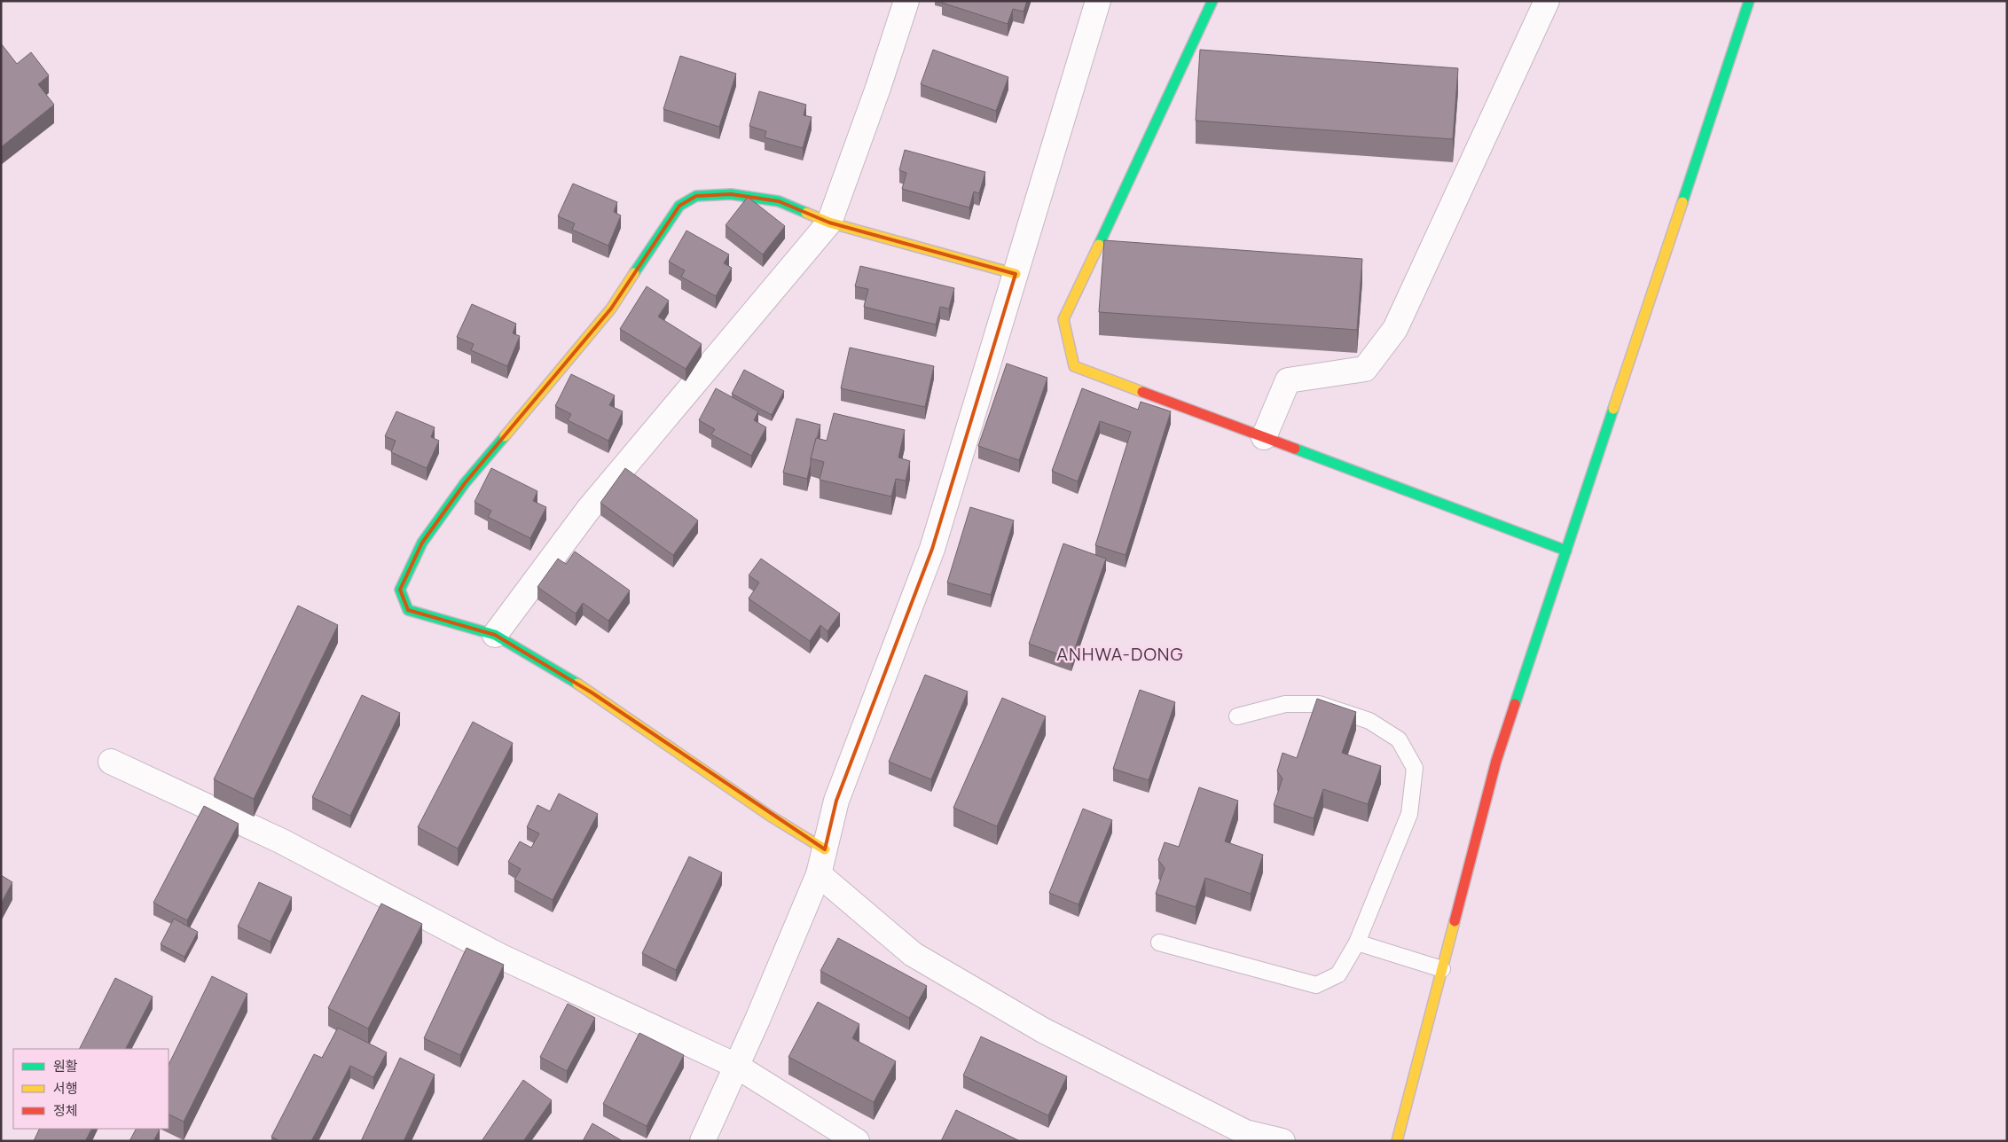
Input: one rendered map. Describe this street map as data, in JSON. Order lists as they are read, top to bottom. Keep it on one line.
{"districts":["ANHWA-DONG"],"legend":["원활","서행","정체"]}
